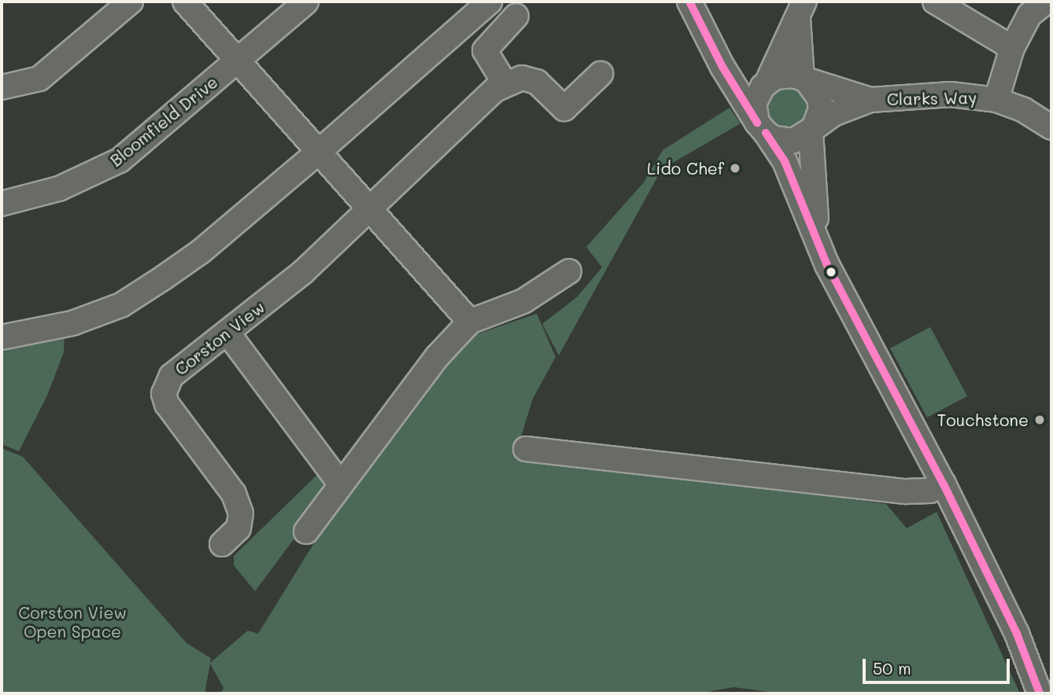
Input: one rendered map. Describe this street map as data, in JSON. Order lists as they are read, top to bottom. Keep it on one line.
{"streets":{"street":["Clarks Way","Bloomfield Drive","Corston View"]},"parks":["Corston View Open Space"],"places":["Lido Chef","Touchstone"],"scale_bar":"50 m"}
